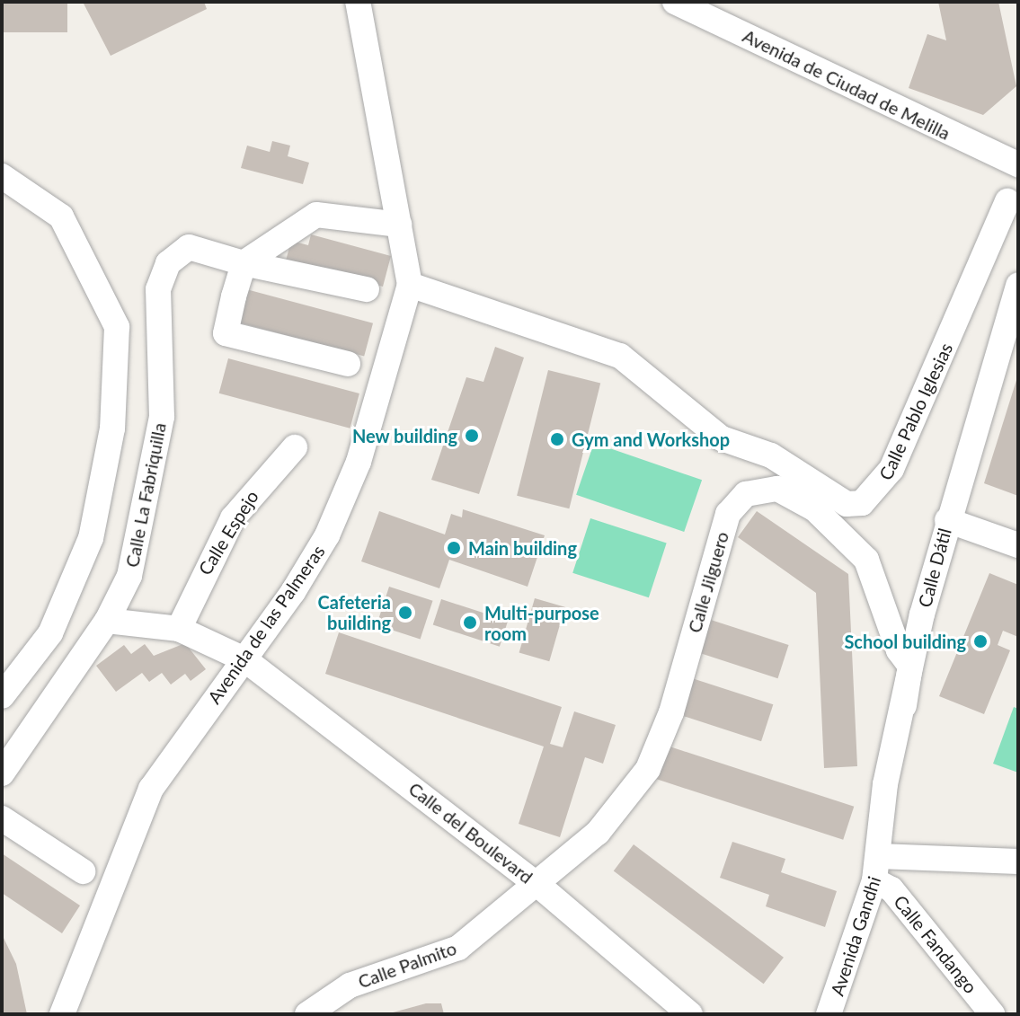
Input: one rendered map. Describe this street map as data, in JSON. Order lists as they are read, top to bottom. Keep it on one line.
{"streets":{"street":["Avenida de Ciudad de Melilla","Calle Pablo Iglesias","Calle La Fabriquilla","Calle Espejo","Calle Dátil","Calle Jilguero","Avenida de las Palmeras","Calle del Boulevard","Avenida Gandhi","Calle Fandango","Calle Palmito"]},"crossings":[["Calle Pablo Iglesias","Avenida de las Palmeras"],["Calle La Fabriquilla","Calle del Boulevard"],["Calle Espejo","Calle del Boulevard"],["Calle Dátil","Calle Jilguero"],["Calle Dátil","Avenida Gandhi"],["Calle Dátil","Calle Fandango"],["Calle Jilguero","Calle del Boulevard"],["Calle Jilguero","Calle Palmito"],["Avenida de las Palmeras","Calle del Boulevard"],["Calle del Boulevard","Calle Palmito"],["Avenida Gandhi","Calle Fandango"]],"places":["New building","Gym and Workshop","Main building","Cafeteria building","Multi-purpose room","School building"]}
